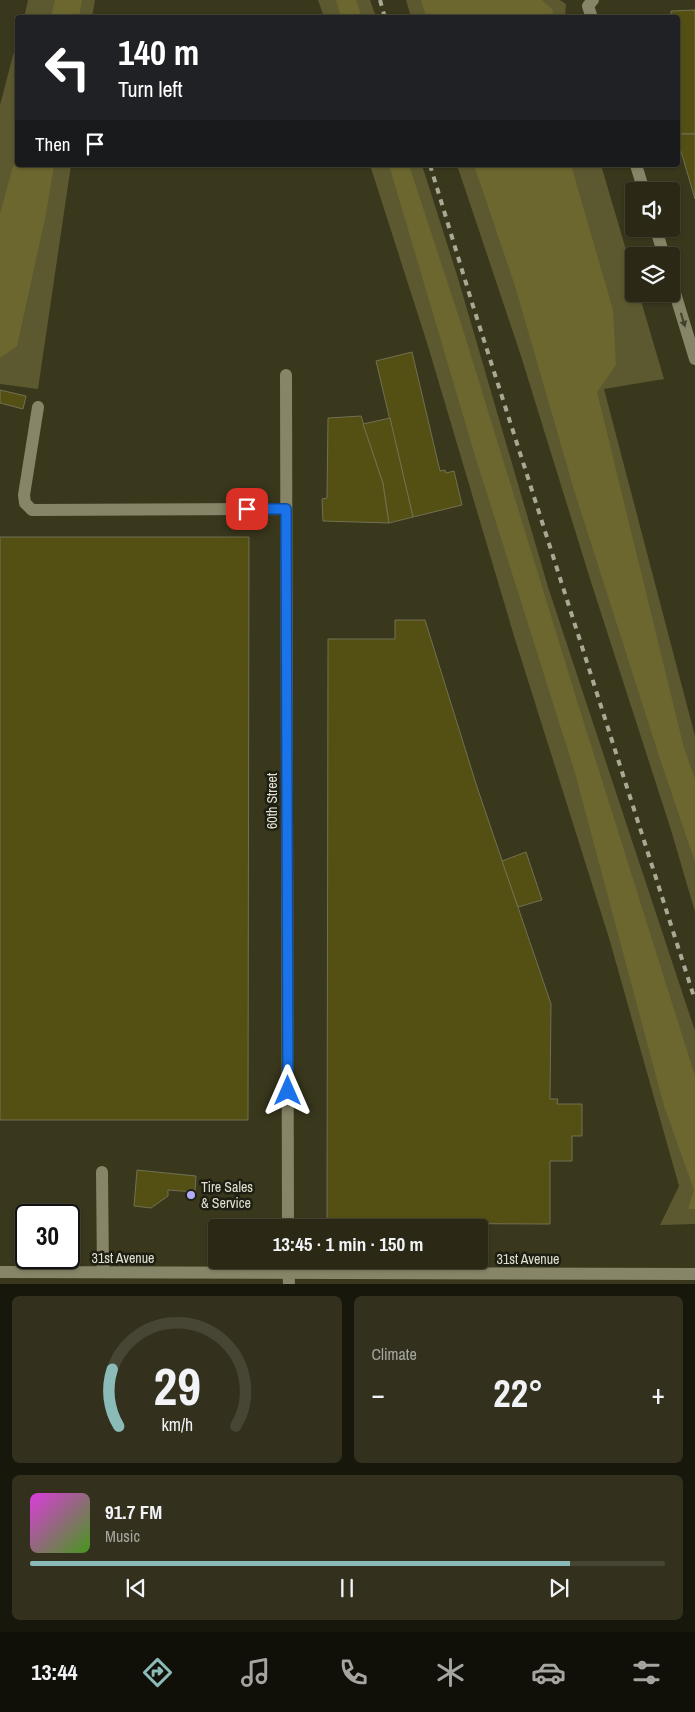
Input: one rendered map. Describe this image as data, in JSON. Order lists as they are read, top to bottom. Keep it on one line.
{"streets":{"street":["60th Street","31st Avenue"]},"places":["Tire Sales & Service"],"page":{"turn":["140 m","Turn left"],"then":"Then","limit":"30","trip":"13:45 · 1 min · 150 m","tile":"Climate","heat":["−","22°","+"],"song":["91.7 FM","Music"],"tabs":"13:44","gauge":["29","km/h"]}}
